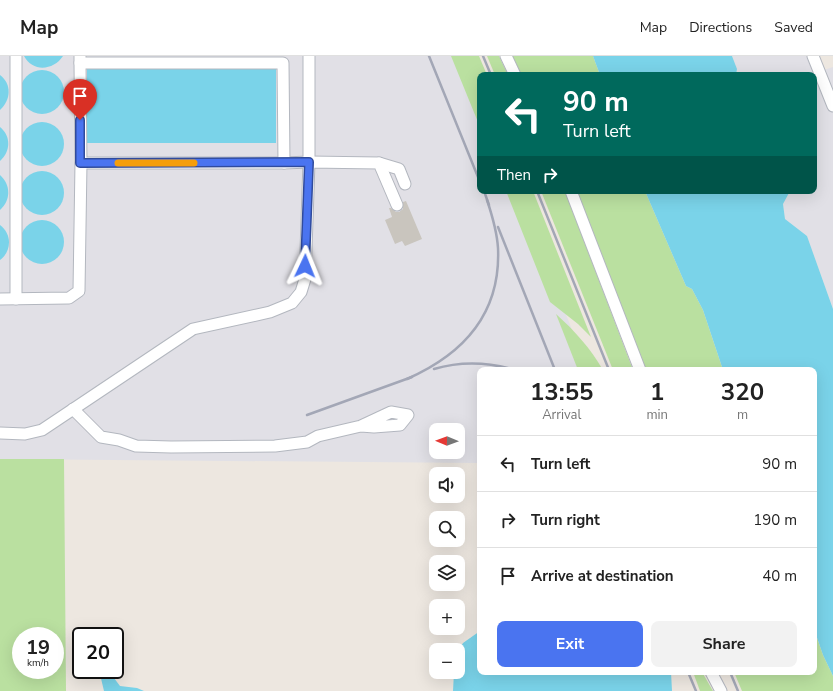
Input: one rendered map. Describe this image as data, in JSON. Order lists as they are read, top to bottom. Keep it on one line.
{"north":"left","page":{"header":"Map","nav":["Map","Directions","Saved"],"turn":["90 m","Turn left"],"then":"Then","eta":["13:55","Arrival","1","min","320","m"],"map_buttons":["+","−"],"list":[{"name":"Turn left","value":"90 m"},{"name":"Turn right","value":"190 m"},{"name":"Arrive at destination","value":"40 m"}],"buttons":["Exit","Share"],"speed":"19 km/h","limit":"20"}}
